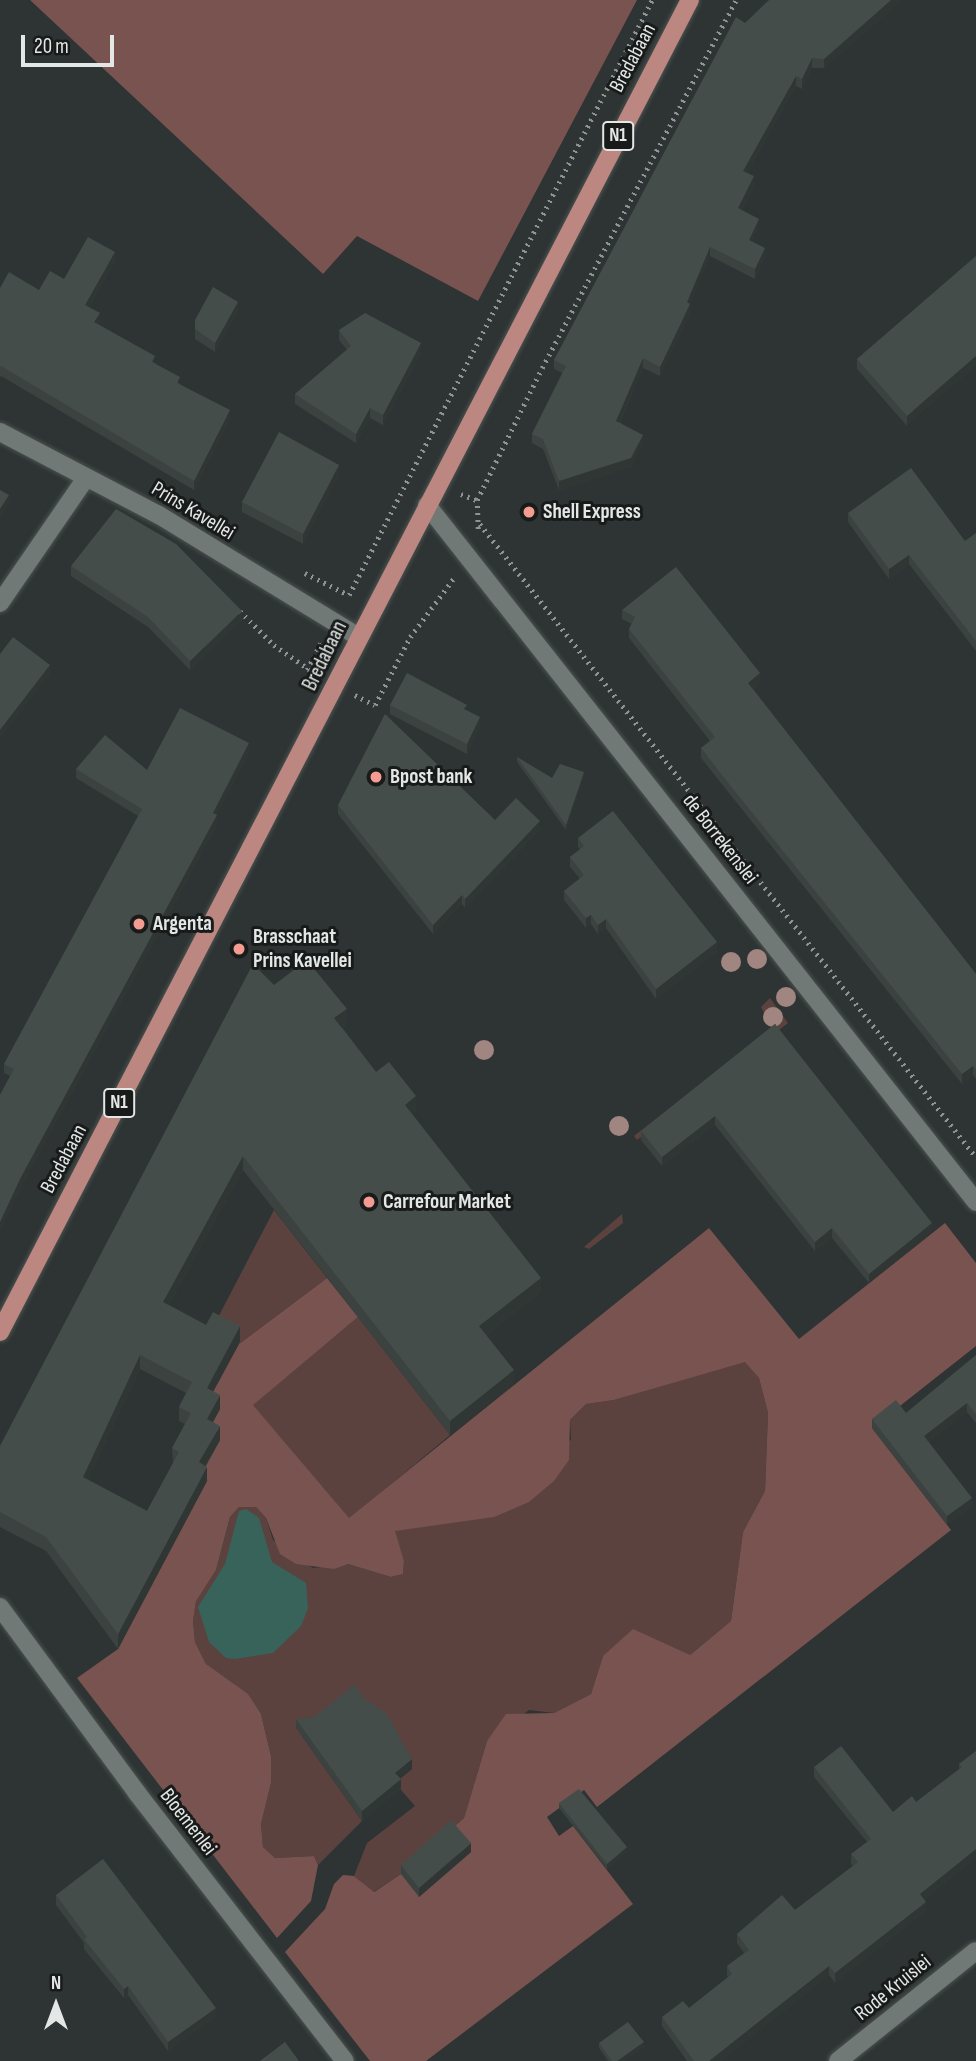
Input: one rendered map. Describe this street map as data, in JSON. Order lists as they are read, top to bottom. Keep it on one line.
{"streets":{"main road":["Bredabaan","N1"],"street":["Prins Kavellei","de Borrekenslei","Bloemenlei","Rode Kruislei"]},"crossings":[["Bredabaan","Prins Kavellei"],["Bredabaan","de Borrekenslei"]],"places":["Shell Express","Bpost bank","Argenta","Brasschaat Prins Kavellei","Carrefour Market"],"scale_bar":"20 m","north":"top"}
